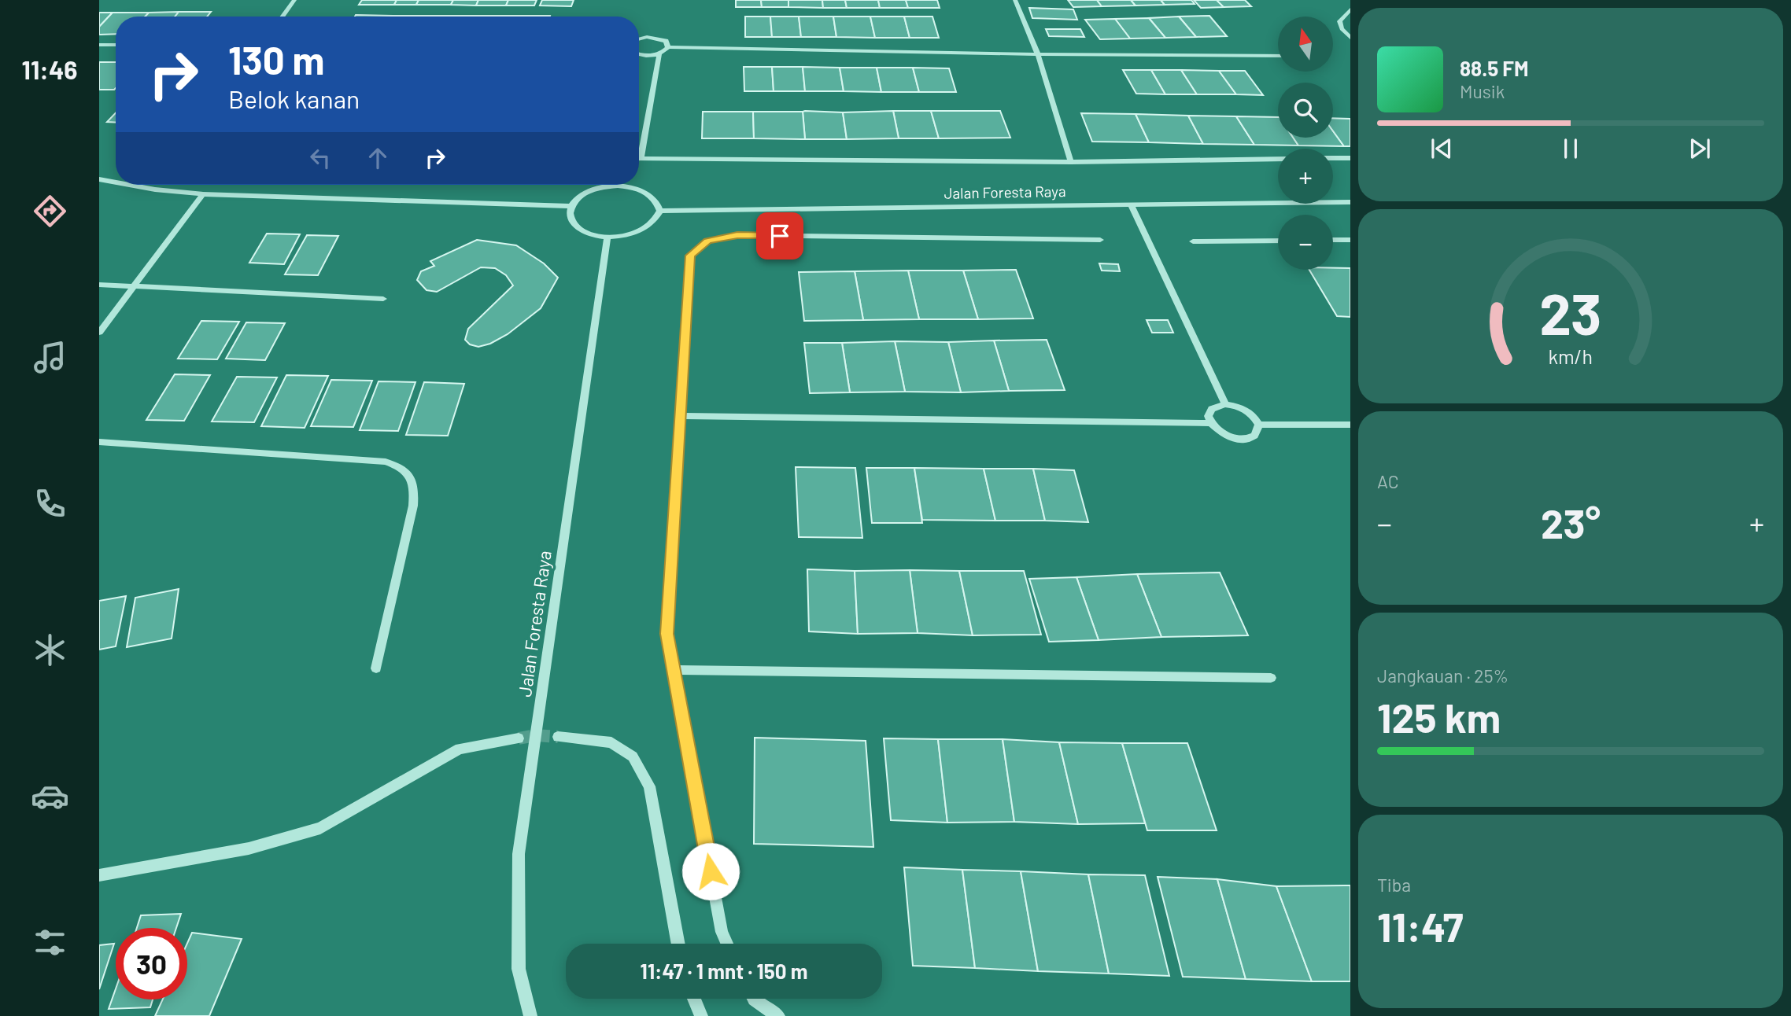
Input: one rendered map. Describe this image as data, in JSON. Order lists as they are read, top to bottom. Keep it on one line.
{"streets":{"street":["Jalan Foresta Raya"]},"north":"top","page":{"tabs":"11:46","map_buttons":["+","−"],"turn":["130 m","Belok kanan"],"song":["88.5 FM","Musik"],"tile":["AC",["Jangkauan · 25%","125 km"],["Tiba","11:47"]],"heat":["−","23°","+"],"limit":"30","trip":"11:47 · 1 mnt · 150 m","gauge":["23","km/h"]}}
